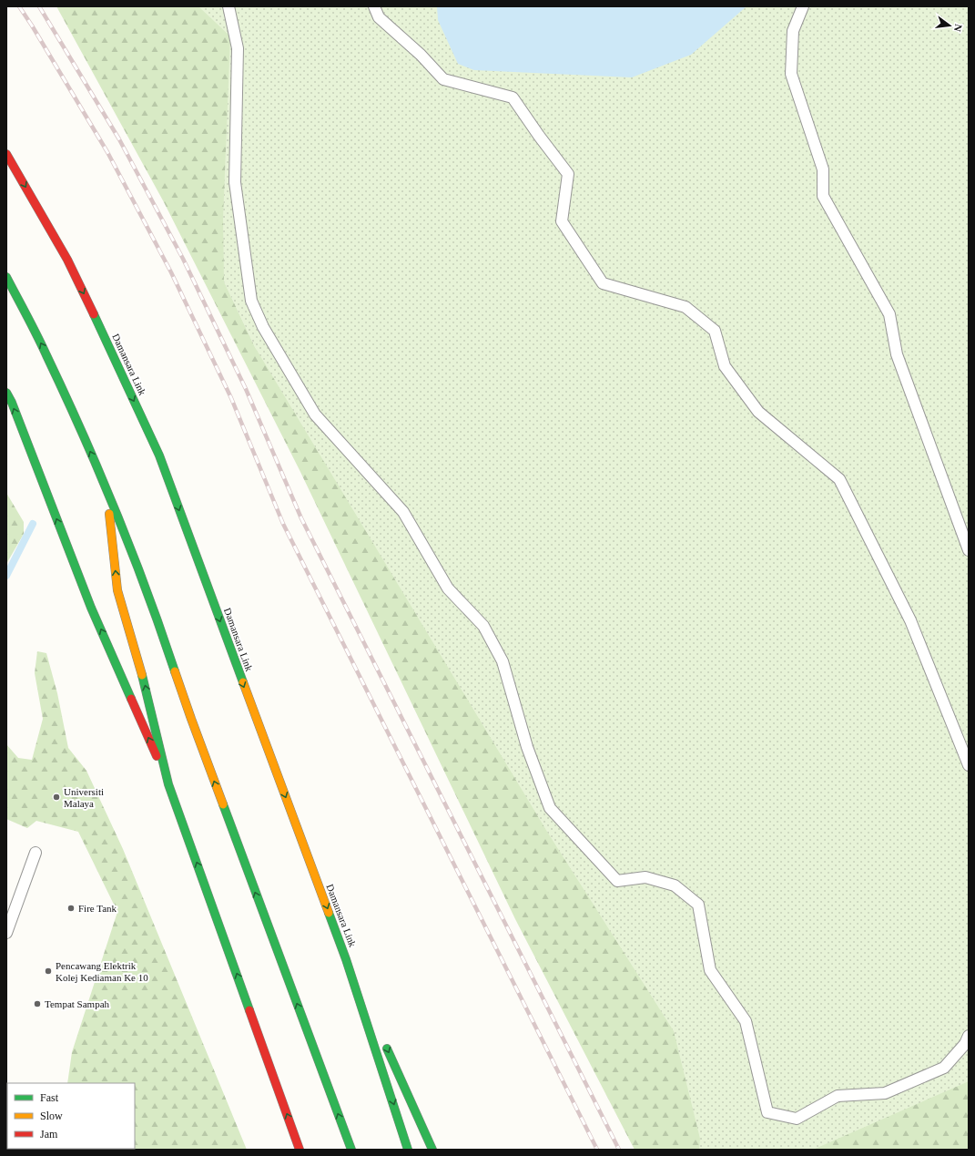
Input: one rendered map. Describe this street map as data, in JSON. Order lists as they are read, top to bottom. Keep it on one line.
{"streets":{"main road":["Damansara Link"]},"places":["Universiti Malaya","Fire Tank","Pencawang Elektrik Kolej Kediaman Ke 10","Tempat Sampah"],"legend":["Fast","Slow","Jam"],"north":"right"}
